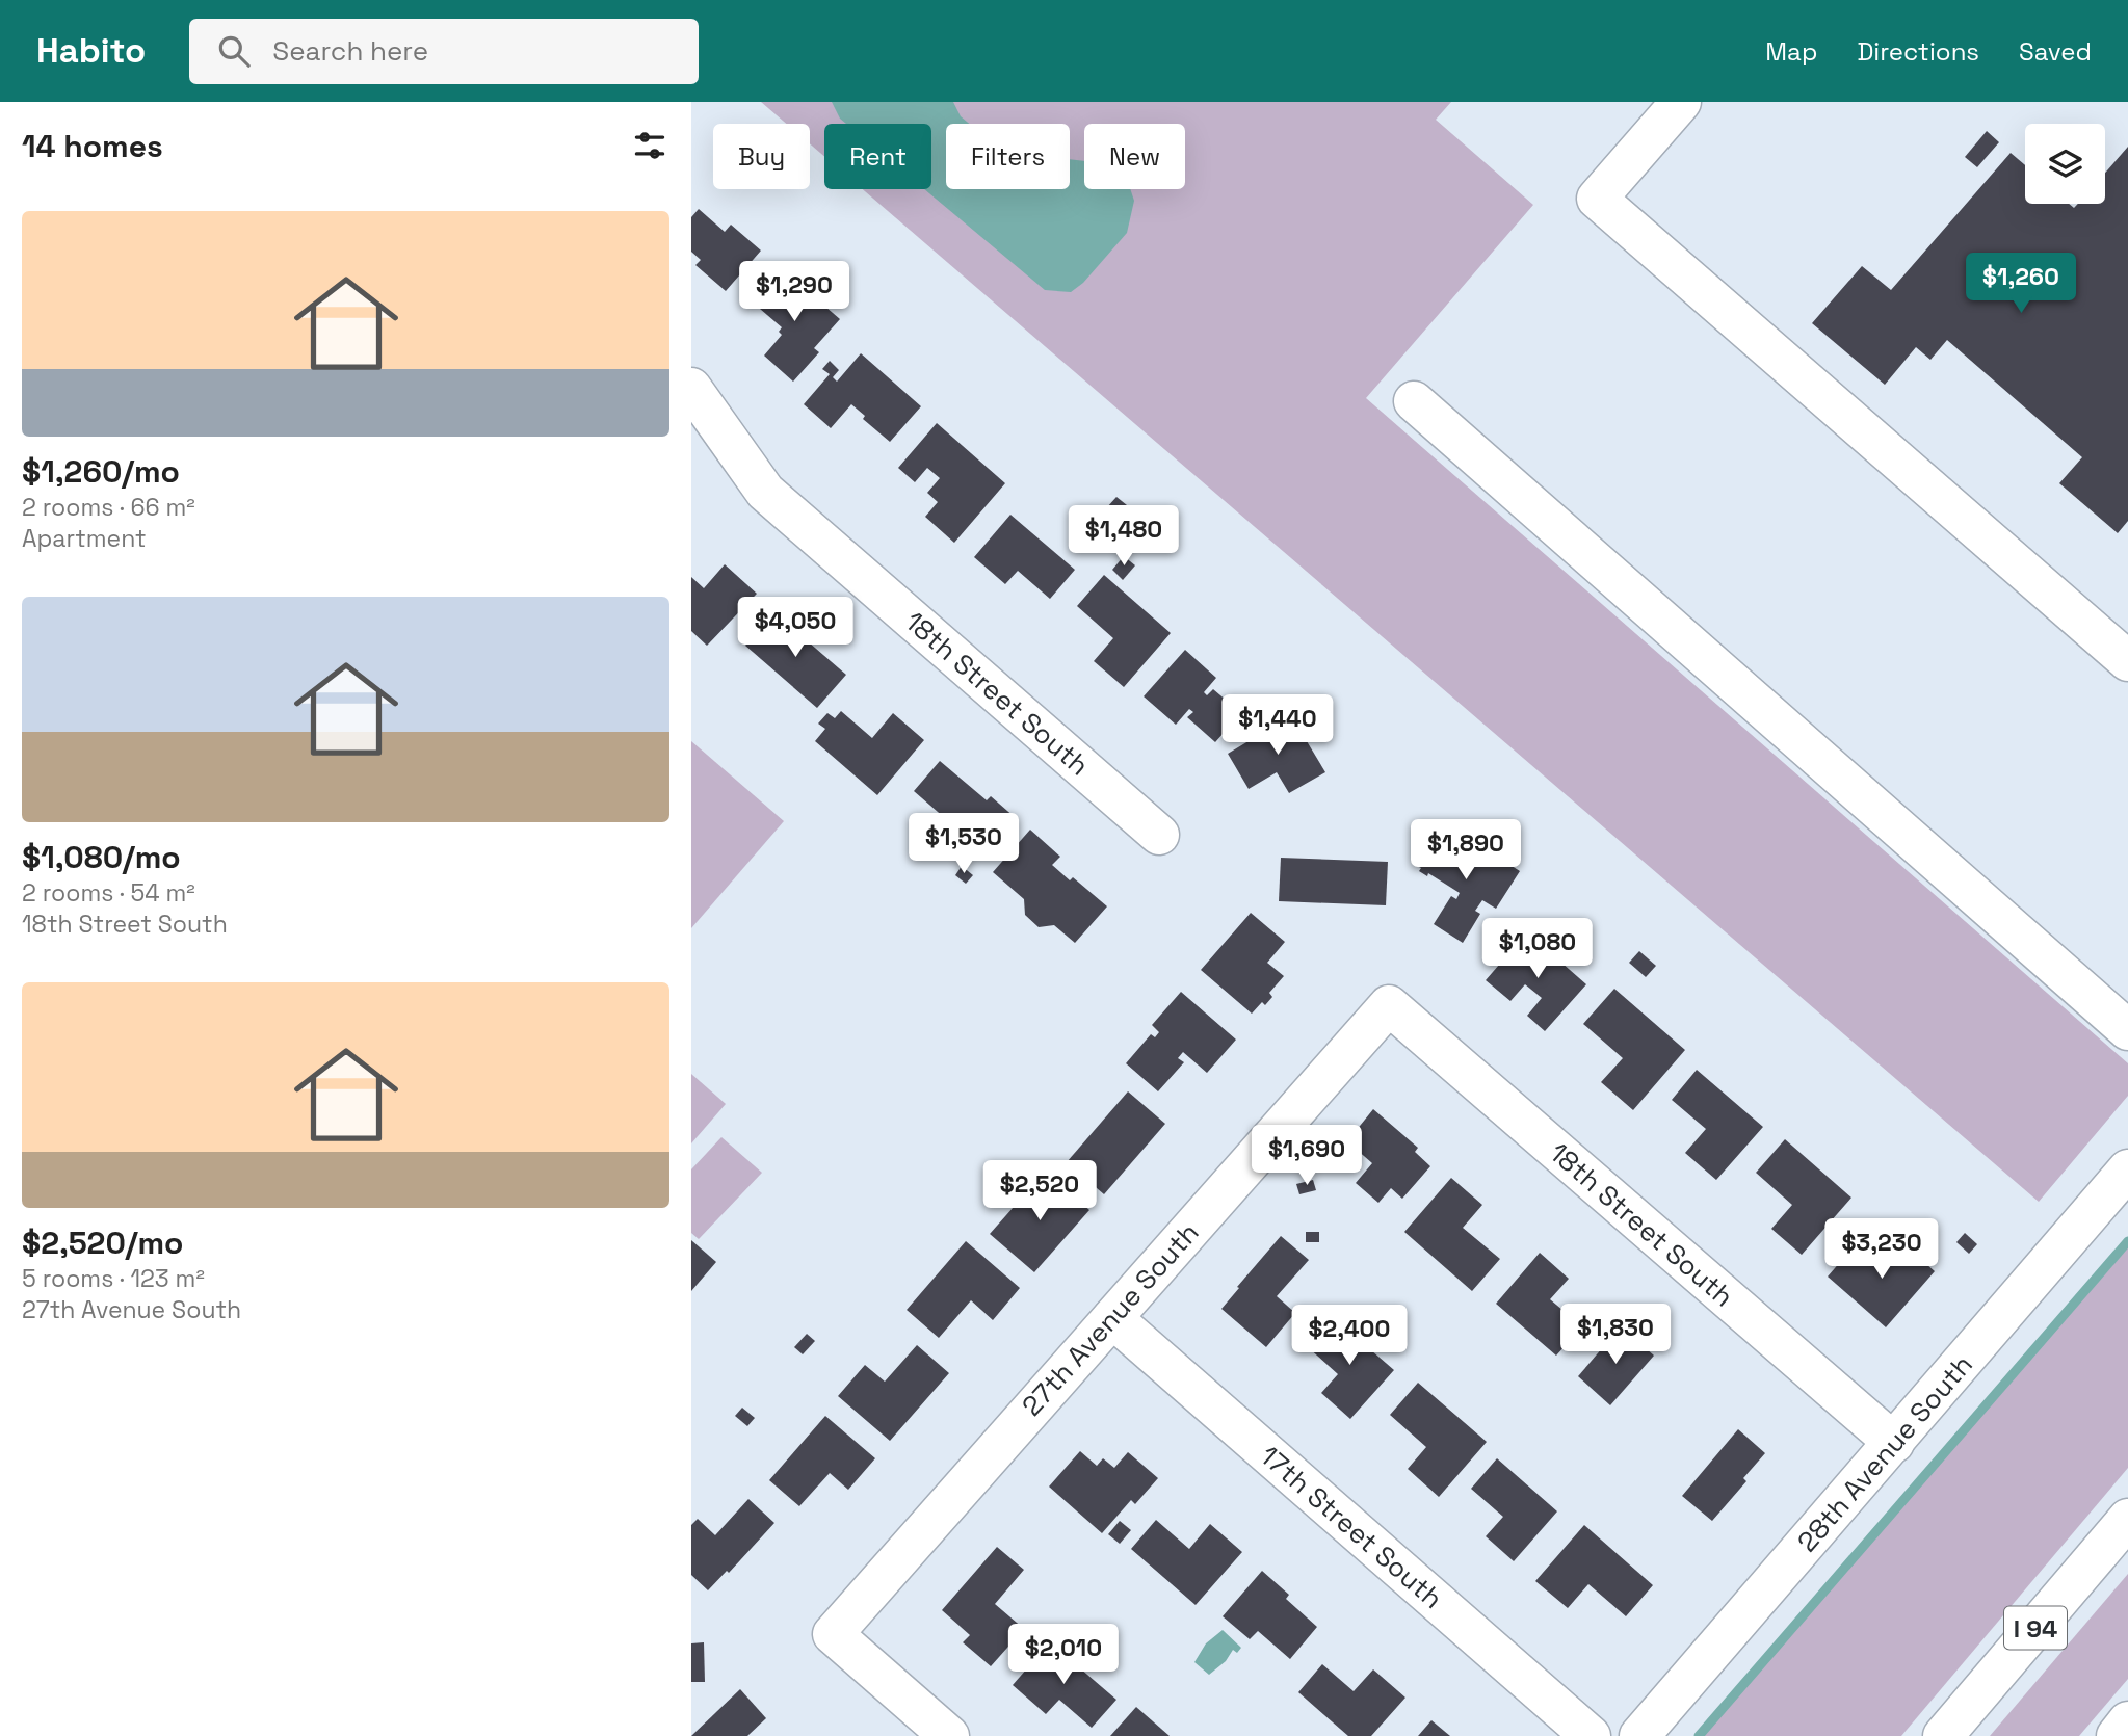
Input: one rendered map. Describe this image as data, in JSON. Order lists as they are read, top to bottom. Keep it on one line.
{"streets":{"main road":["18th Street South","27th Avenue South","28th Avenue South","17th Street South","I 94"]},"crossings":[["18th Street South","27th Avenue South"],["18th Street South","28th Avenue South"],["27th Avenue South","17th Street South"]],"page":{"header":"Habito","search":"Search here","nav":["Map","Directions","Saved"],"heading":"14 homes","chip":["Buy","Rent","Filters","New"],"list":[{"name":"$1,260/mo","note":"2 rooms · 66 m² · Apartment"},{"name":"$1,080/mo","note":"2 rooms · 54 m² · 18th Street South"},{"name":"$2,520/mo","note":"5 rooms · 123 m² · 27th Avenue South"}],"price":["$1,260","$1,290","$1,480","$4,050","$1,440","$1,530","$1,890","$1,080","$1,690","$2,520","$3,230","$1,830","$2,400","$2,010"]}}
